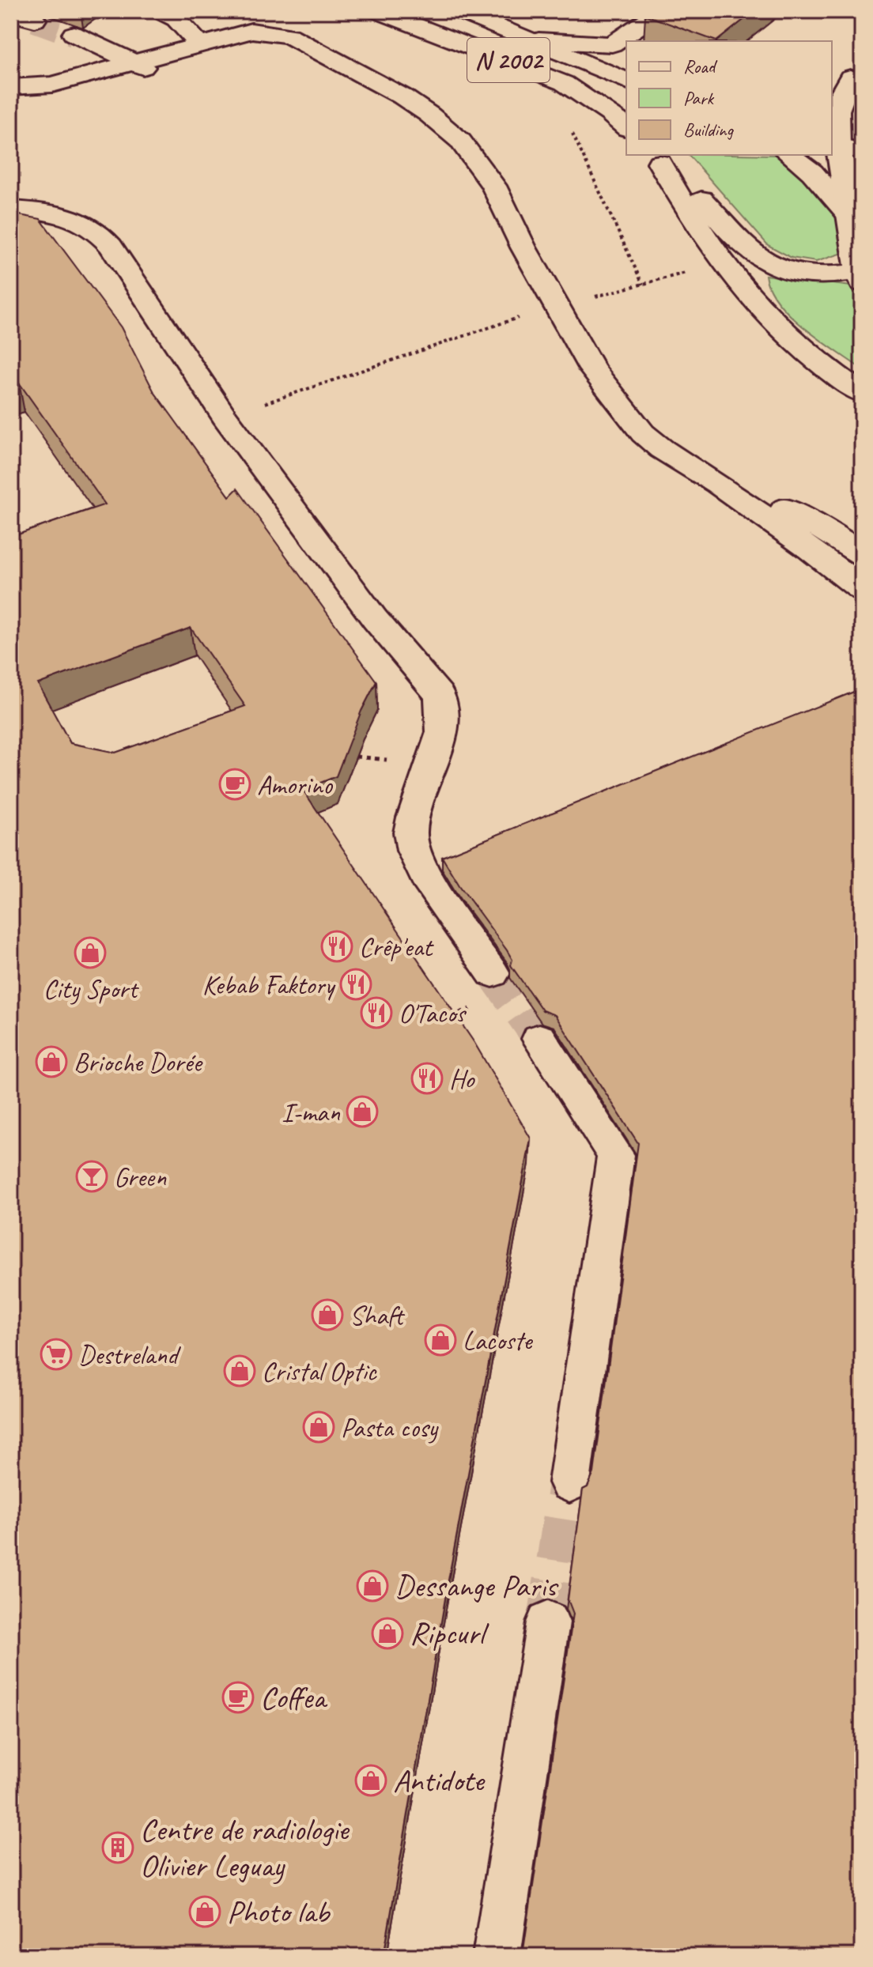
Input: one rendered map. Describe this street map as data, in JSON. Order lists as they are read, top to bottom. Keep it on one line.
{"streets":{"main road":["N 2002"]},"places":{"cafe":["Amorino","Coffea"],"restaurant":["Crêp'eat","Kebab Faktory","O'Tacos","Ho"],"shop":["City Sport","Brioche Dorée","I-man","Shaft","Lacoste","Cristal Optic","Pasta cosy","Dessange Paris","Ripcurl","Antidote","Photo lab"],"bar":["Green"],"supermarket":["Destreland"],"building":["Centre de radiologie Olivier Leguay"]},"legend":["Road","Park","Building"]}
